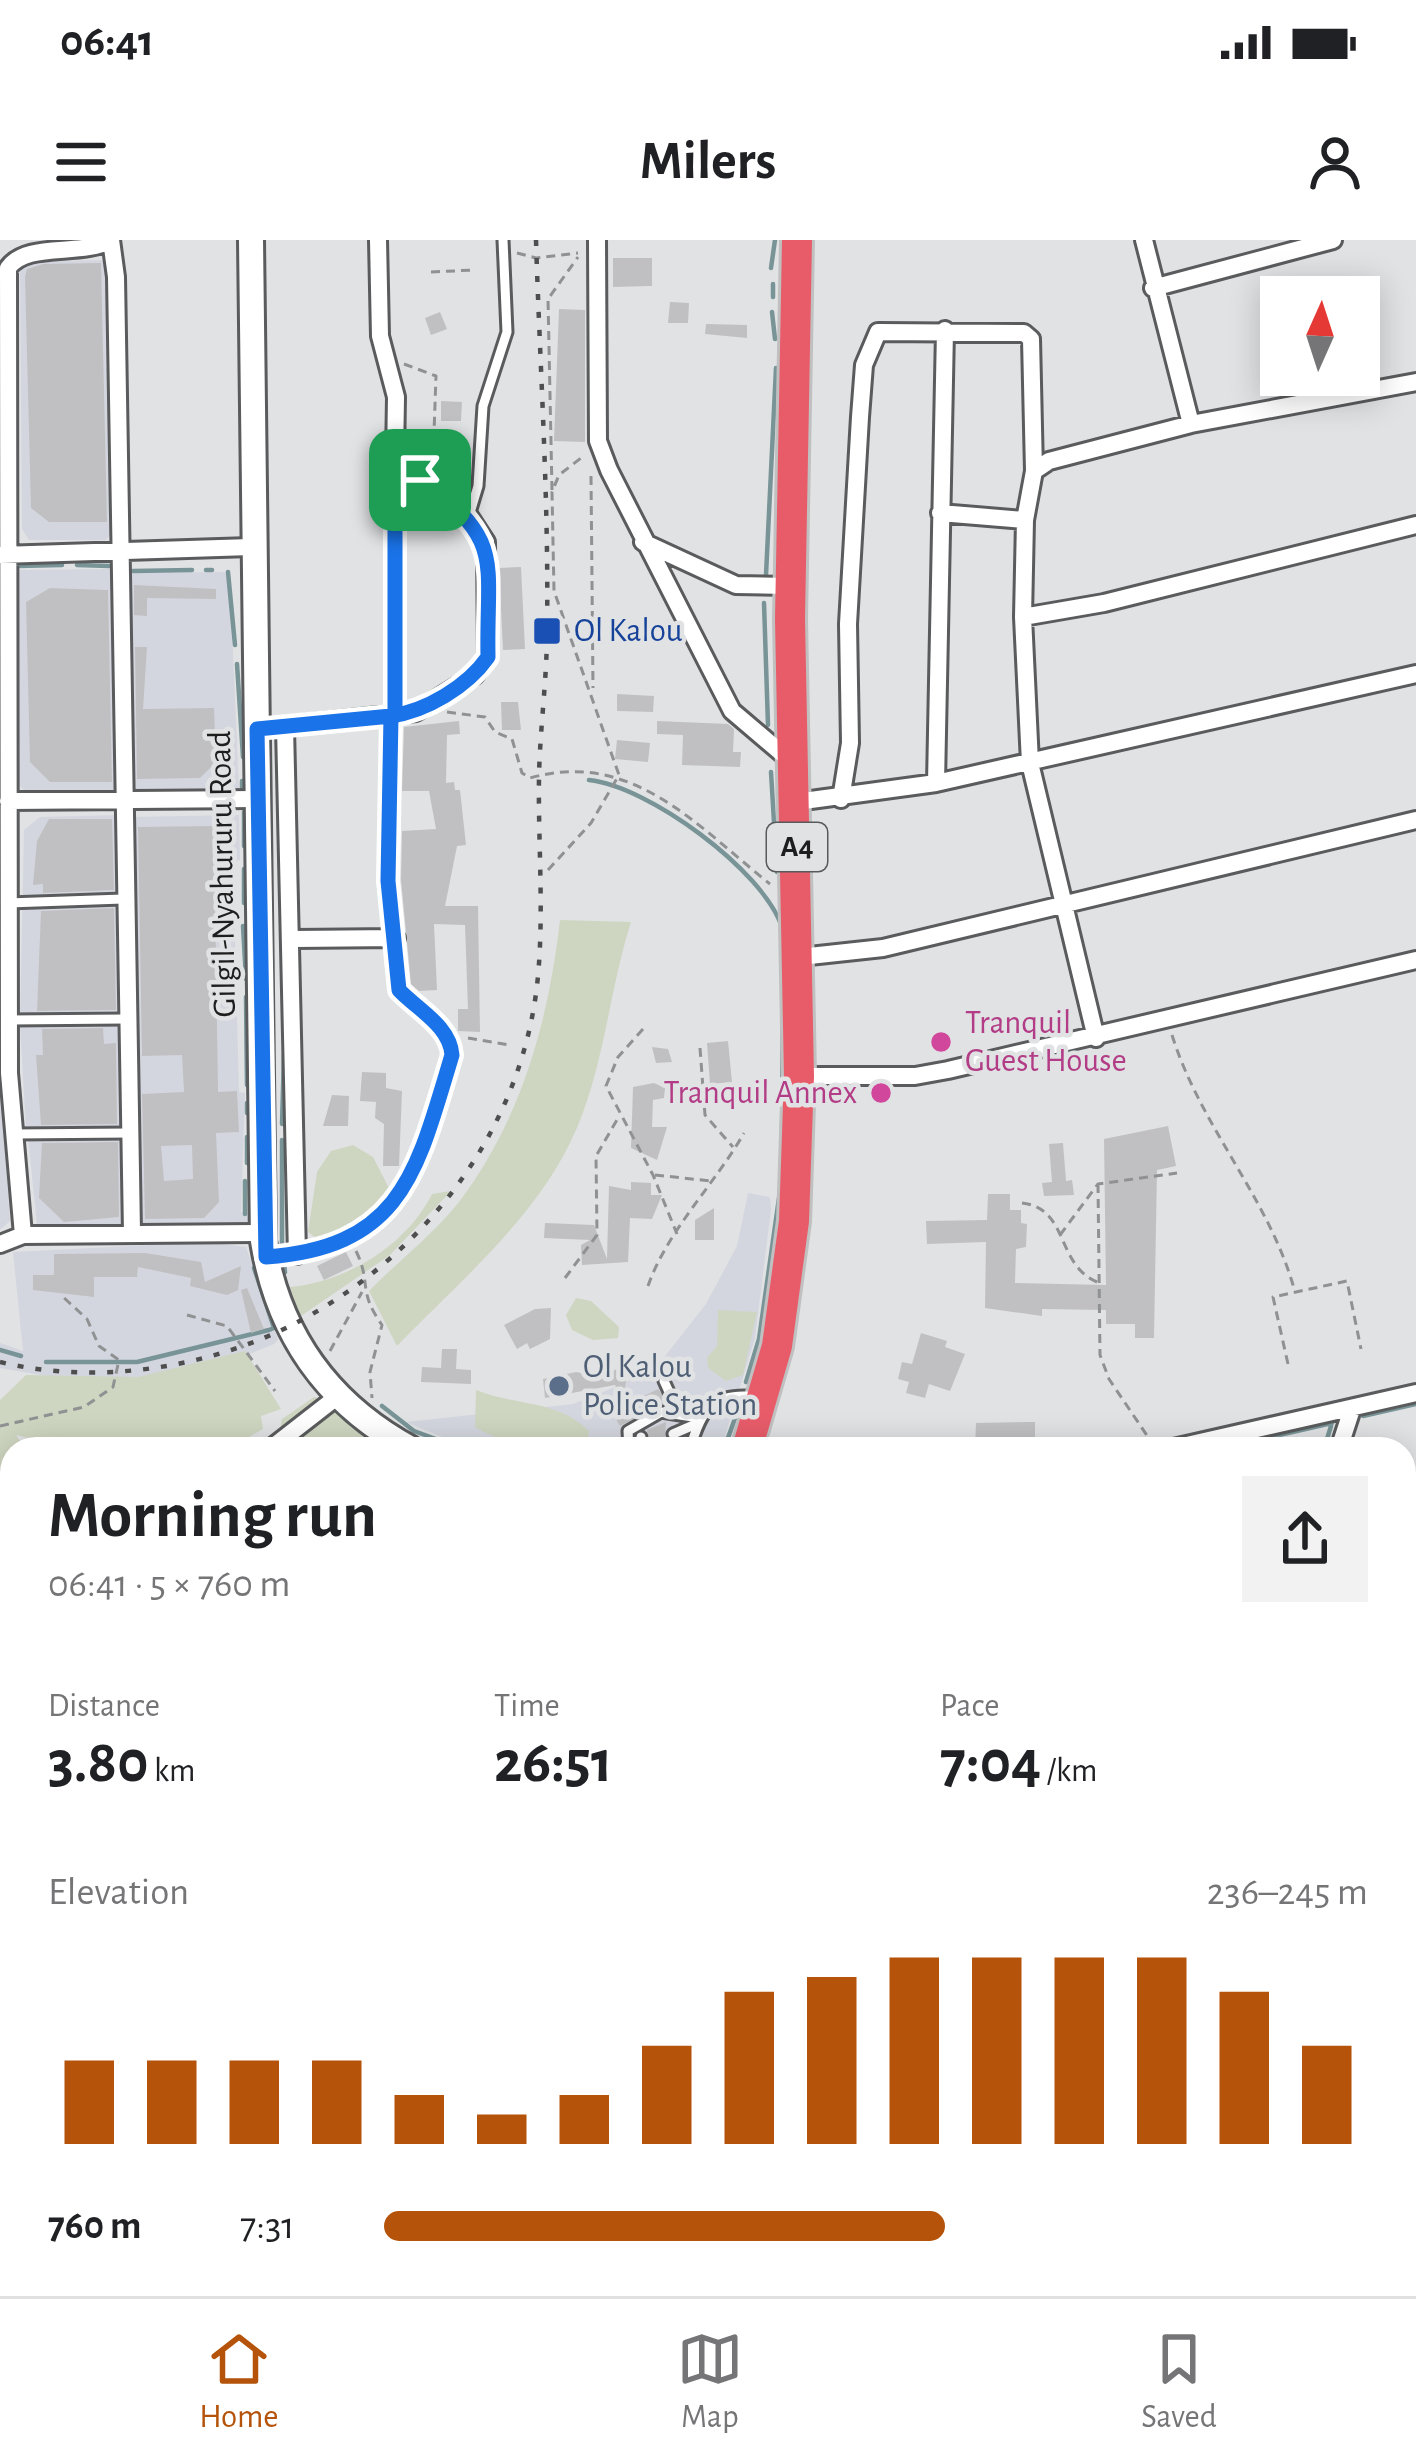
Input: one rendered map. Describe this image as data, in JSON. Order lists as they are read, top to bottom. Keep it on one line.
{"streets":{"highway":["A4"],"main road":["Gilgil-Nyahururu Road"]},"places":{"transit":["Ol Kalou"],"other":["Tranquil Guest House","Tranquil Annex","Ol Kalou Police Station"]},"north":"top","page":{"status":"06:41","header":"Milers","heading":["Morning run","06:41 · 5 × 760 m"],"stats":[["Distance","3.80 km"],["Time","26:51"],["Pace","7:04 /km"]],"chart":["Elevation","236–245 m"],"list":[{"name":"760 m","note":"7:31"}],"tabs":["Home","Map","Saved"]}}
